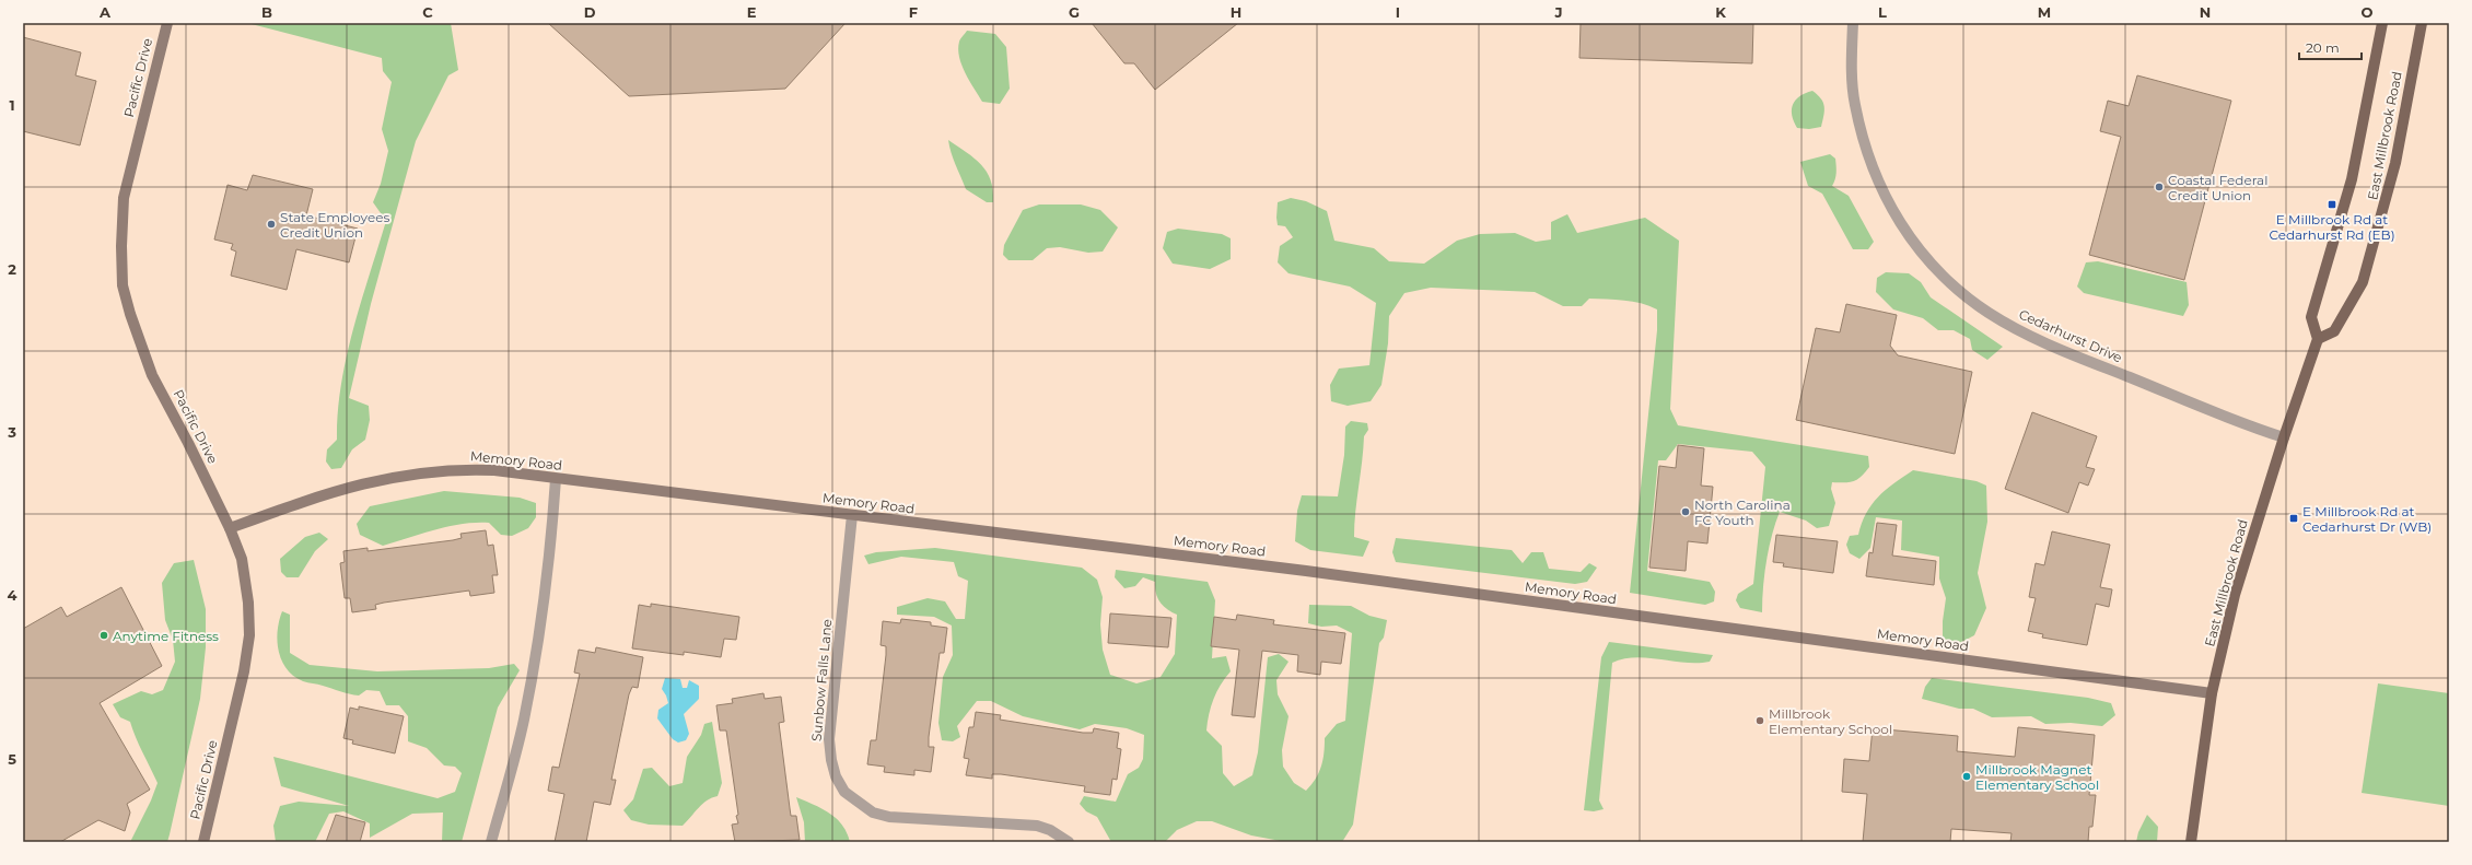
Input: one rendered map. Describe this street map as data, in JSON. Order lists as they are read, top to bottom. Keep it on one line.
{"streets":{"main road":["East Millbrook Road"],"street":["Pacific Drive","Cedarhurst Drive","Memory Road","Sunbow Falls Lane"]},"crossings":[["Pacific Drive","Memory Road"],["East Millbrook Road","Cedarhurst Drive"],["East Millbrook Road","Memory Road"],["Memory Road","Sunbow Falls Lane"]],"places":{"other":["Coastal Federal Credit Union","State Employees Credit Union","North Carolina FC Youth","Anytime Fitness","Millbrook Elementary School","Millbrook Magnet Elementary School"],"transit":["E Millbrook Rd at Cedarhurst Rd (EB)","E Millbrook Rd at Cedarhurst Dr (WB)"]},"scale_bar":"20 m","grid":{"columns":["A","B","C","D","E","F","G","H","I","J","K","L","M","N","O"],"rows":["1","2","3","4","5"]}}
